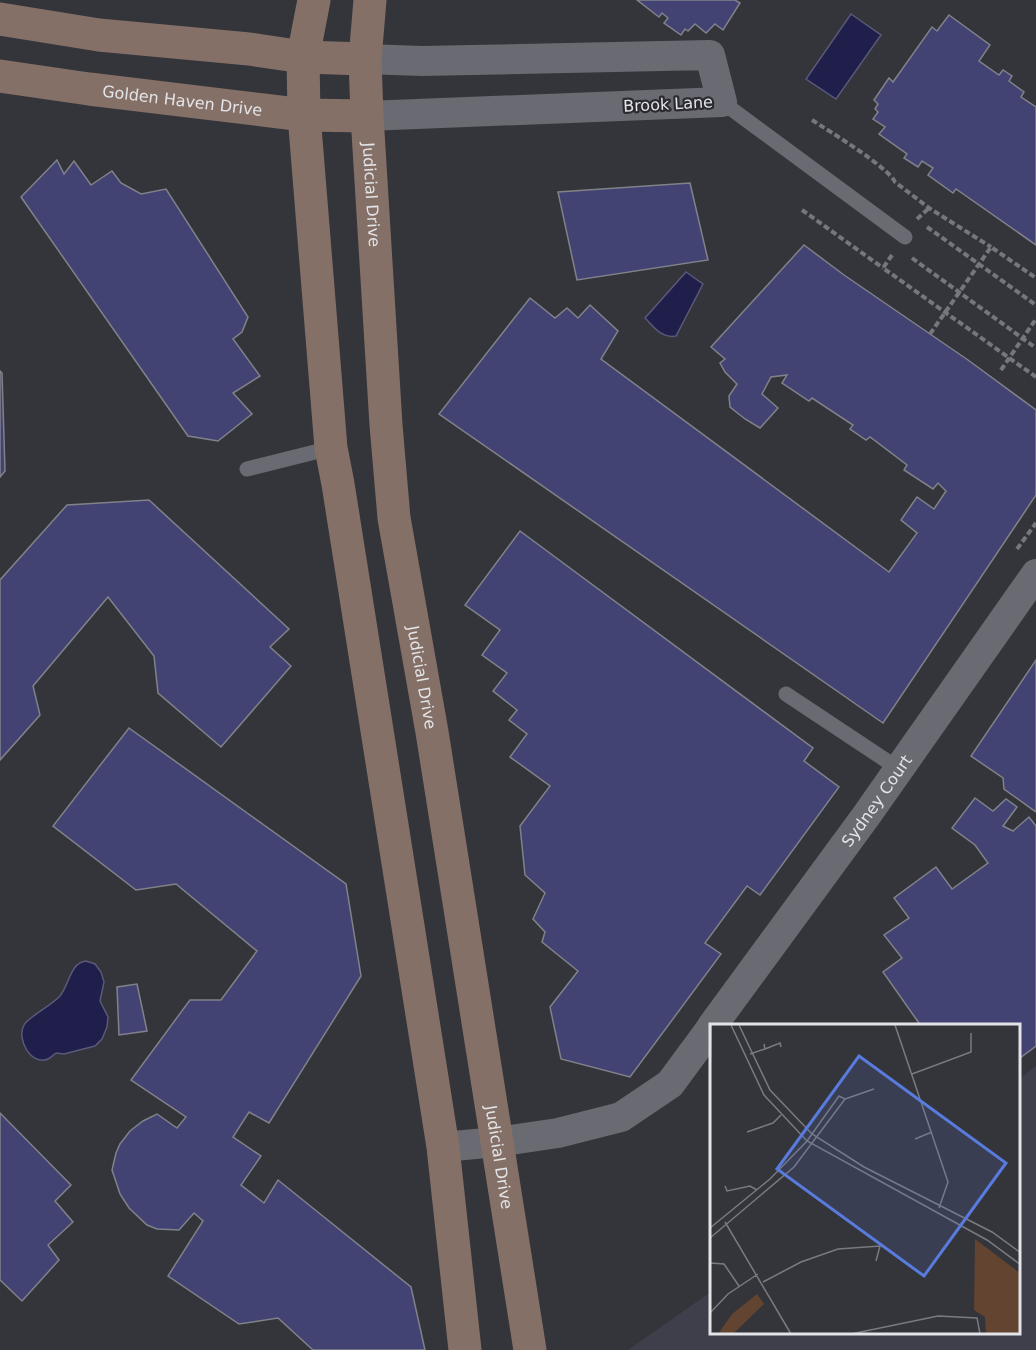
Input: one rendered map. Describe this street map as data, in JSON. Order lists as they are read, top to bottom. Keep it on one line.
{"streets":{"street":["Golden Haven Drive","Brook Lane","Judicial Drive","Sydney Court"]},"crossings":[["Golden Haven Drive","Brook Lane"],["Golden Haven Drive","Judicial Drive"],["Brook Lane","Judicial Drive"],["Judicial Drive","Sydney Court"]]}
